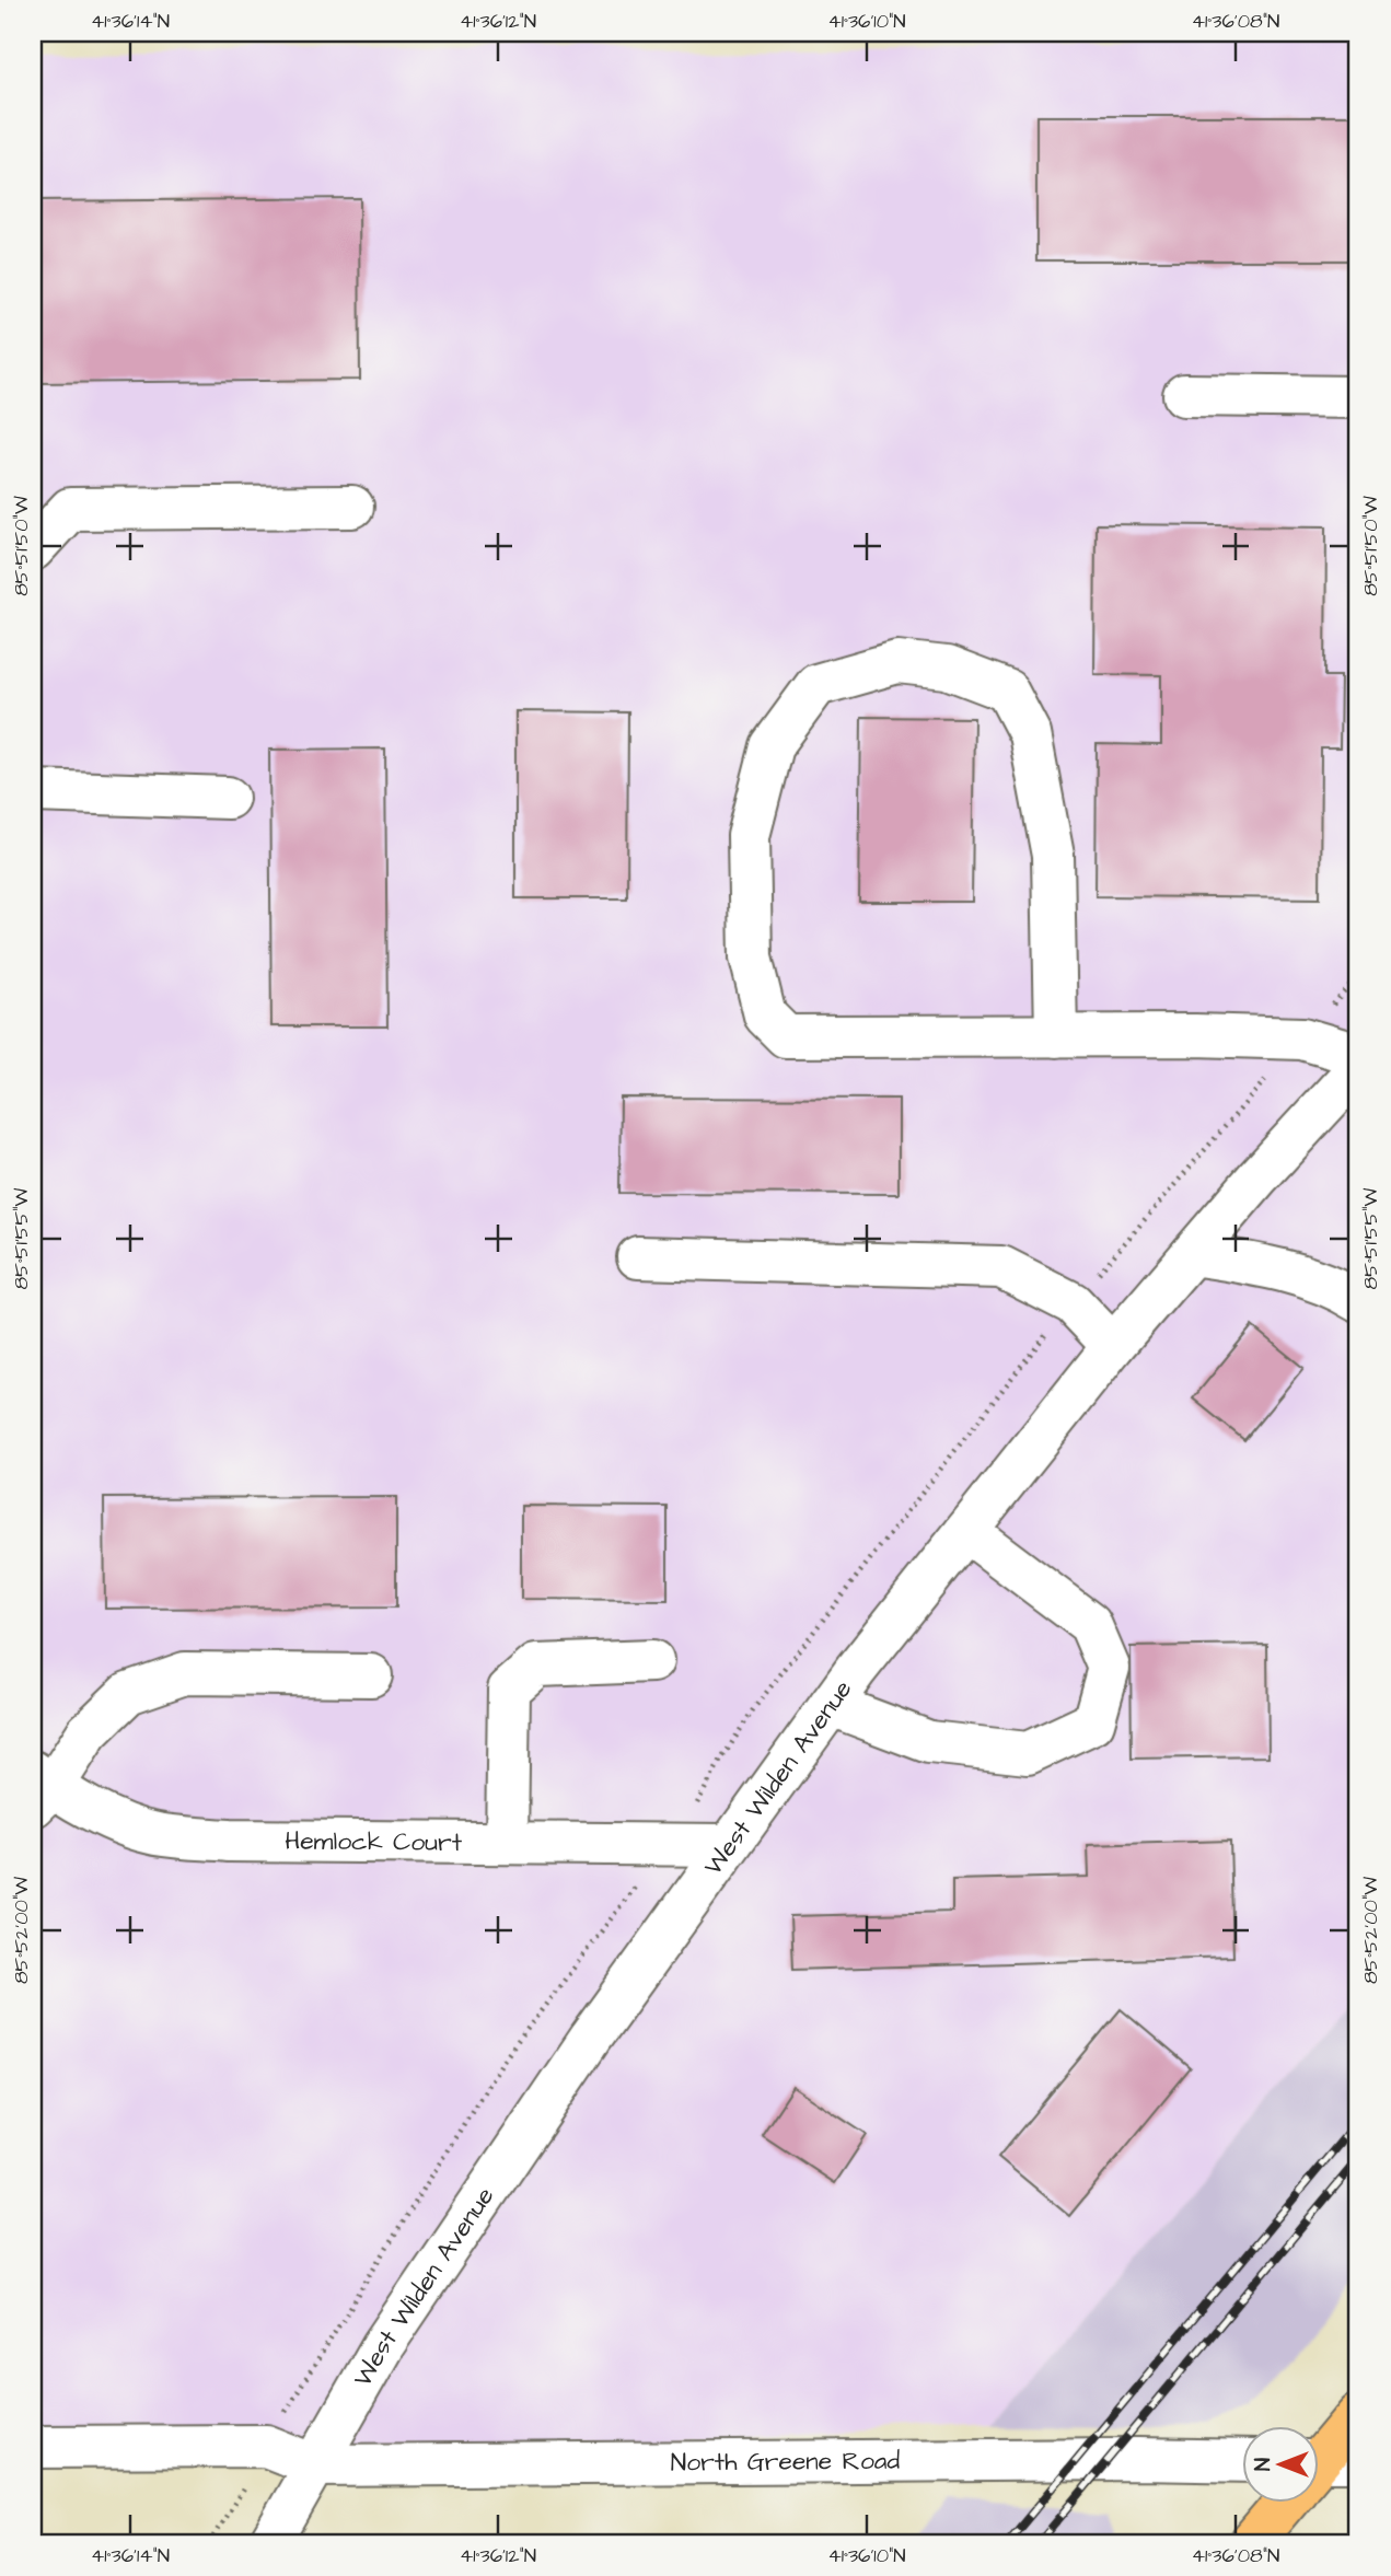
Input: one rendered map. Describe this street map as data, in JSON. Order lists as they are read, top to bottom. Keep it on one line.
{"streets":{"street":["West Wilden Avenue","Hemlock Court","North Greene Road"]},"crossings":[["West Wilden Avenue","Hemlock Court"],["West Wilden Avenue","North Greene Road"]],"north":"left","coordinates":["41°36'14\"N","41°36'12\"N","41°36'10\"N","41°36'08\"N","85°51'50\"W","85°51'55\"W","85°52'00\"W"]}
